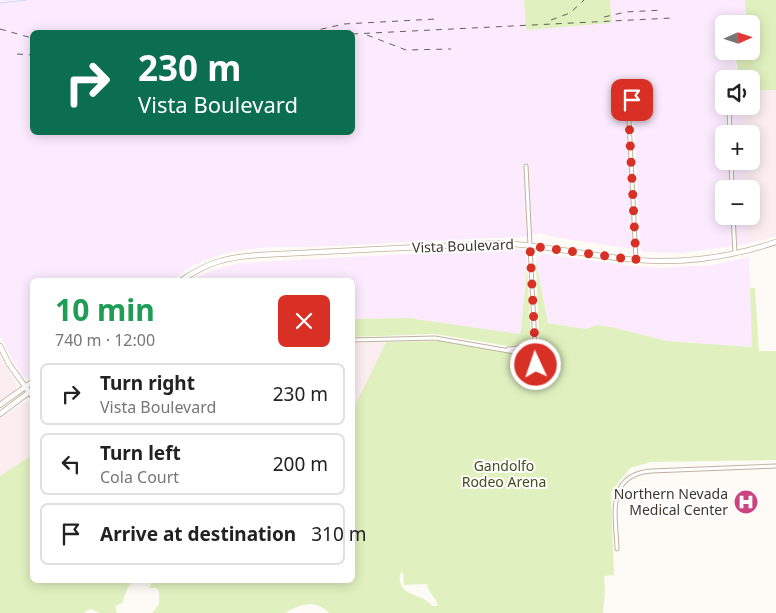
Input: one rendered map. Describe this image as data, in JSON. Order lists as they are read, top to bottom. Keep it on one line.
{"streets":{"main road":["Vista Boulevard"]},"parks":["Gandolfo Rodeo Arena"],"places":{"hospital":["Northern Nevada Medical Center"]},"north":"right","page":{"map_buttons":["+","−"],"turn":["230 m","Vista Boulevard"],"heading":["10 min","740 m · 12:00"],"list":[{"name":"Turn right","note":"Vista Boulevard","value":"230 m"},{"name":"Turn left","note":"Cola Court","value":"200 m"},{"name":"Arrive at destination","value":"310 m"}]}}
